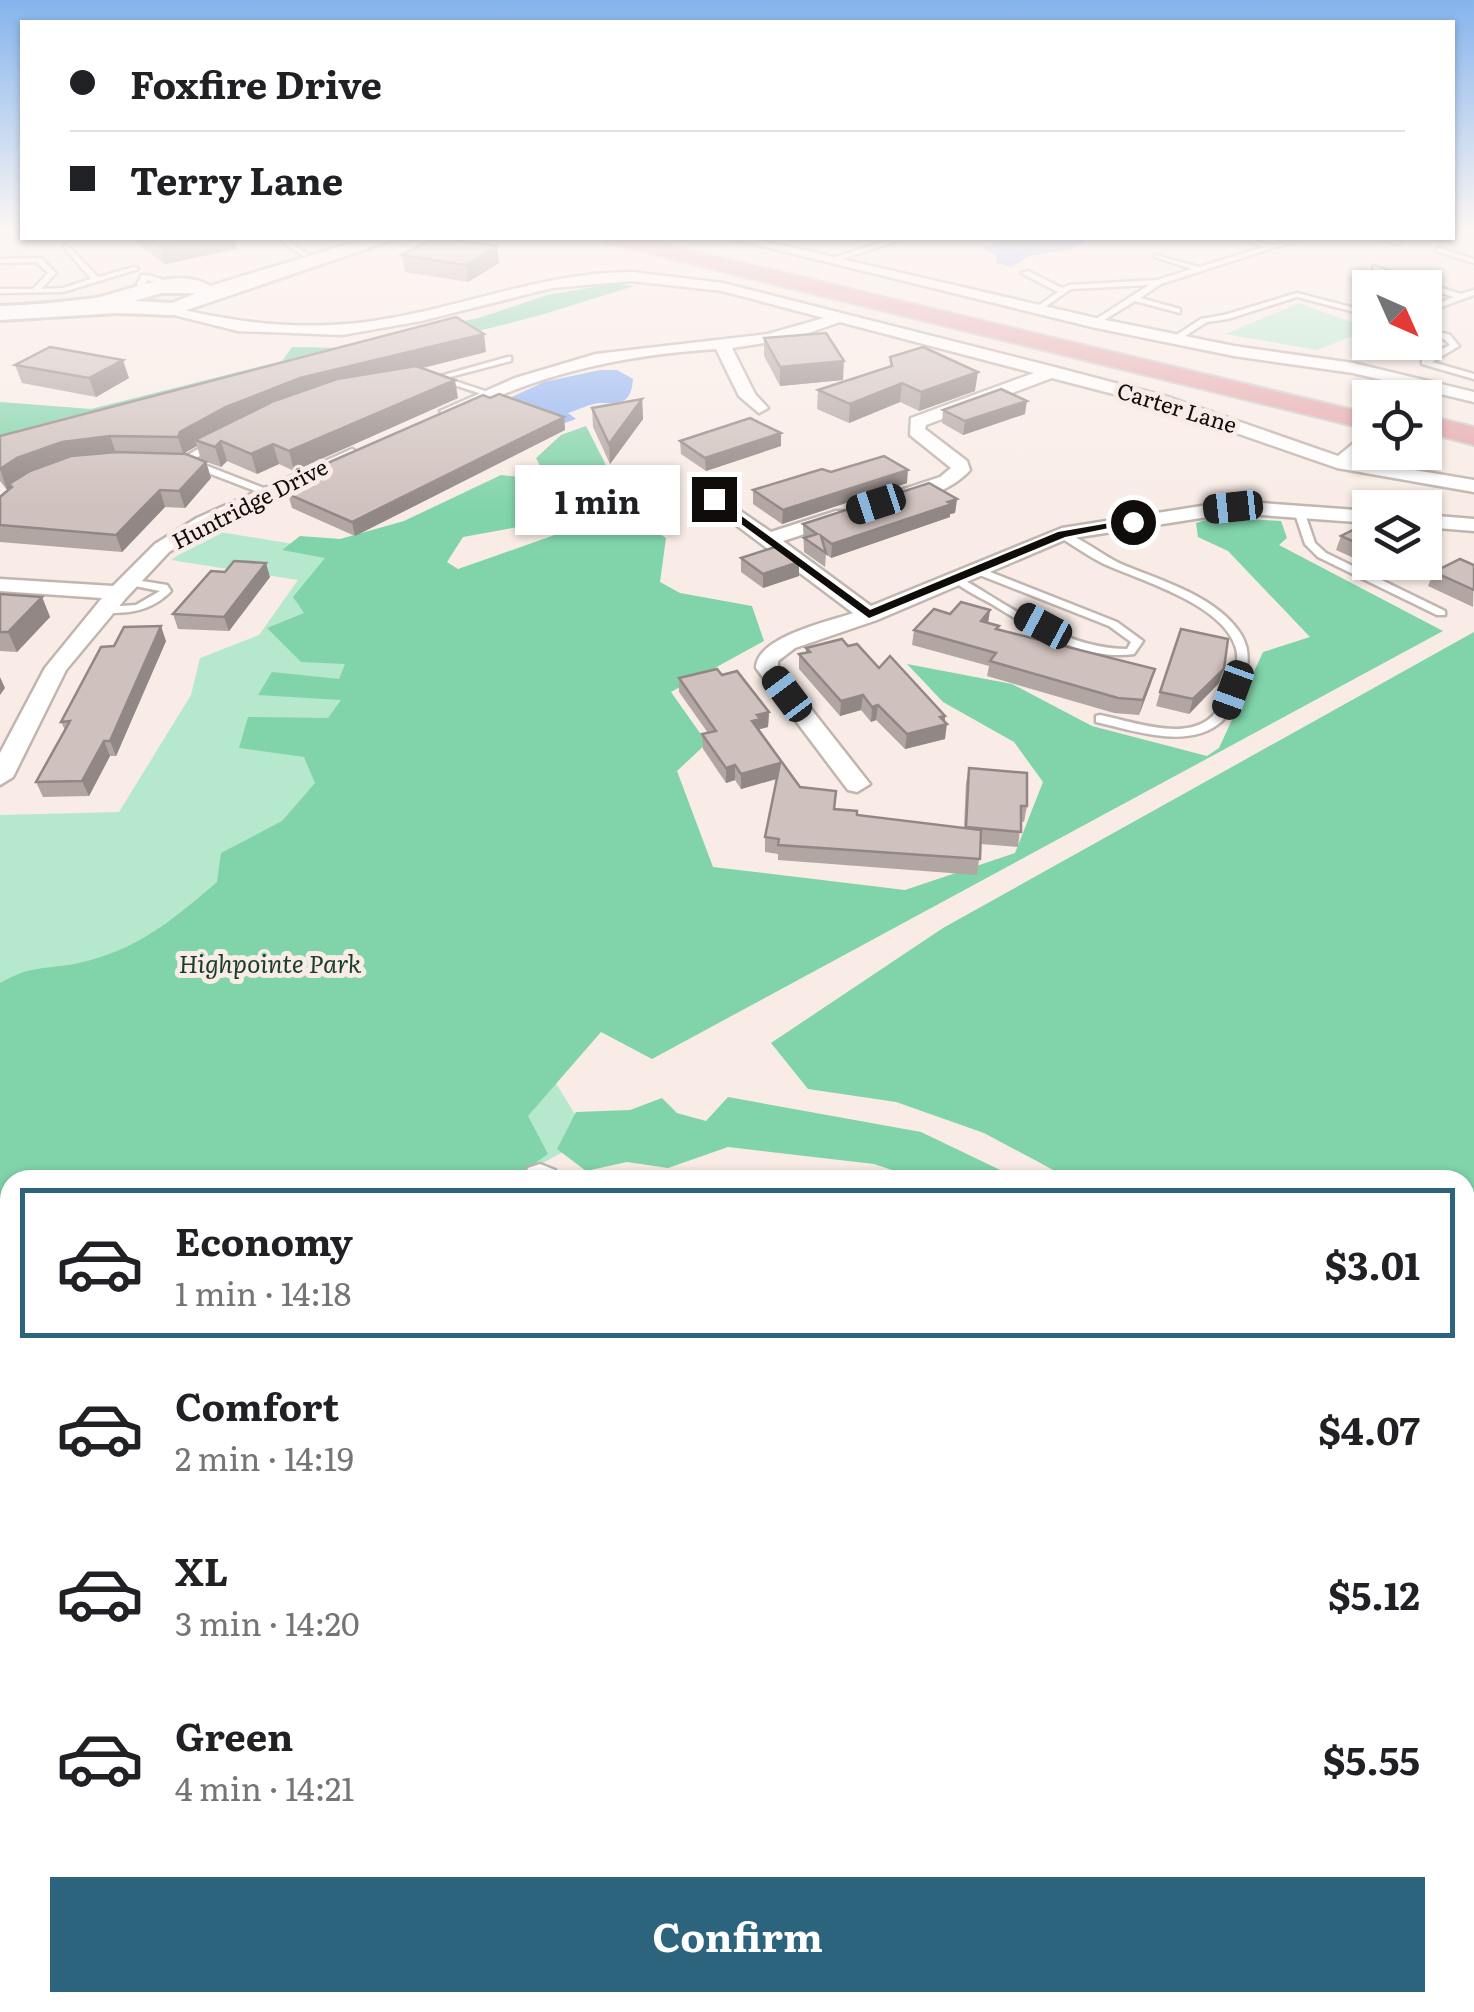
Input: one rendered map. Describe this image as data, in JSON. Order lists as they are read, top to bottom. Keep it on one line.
{"streets":{"street":["Carter Lane","Huntridge Drive"]},"parks":["Highpointe Park"],"north":"bottom right","page":{"banner":["Foxfire Drive","Terry Lane"],"bubble":"1 min","list":[{"name":"Economy","note":"1 min · 14:18","value":"$3.01"},{"name":"Comfort","note":"2 min · 14:19","value":"$4.07"},{"name":"XL","note":"3 min · 14:20","value":"$5.12"},{"name":"Green","note":"4 min · 14:21","value":"$5.55"}],"buttons":"Confirm"}}
